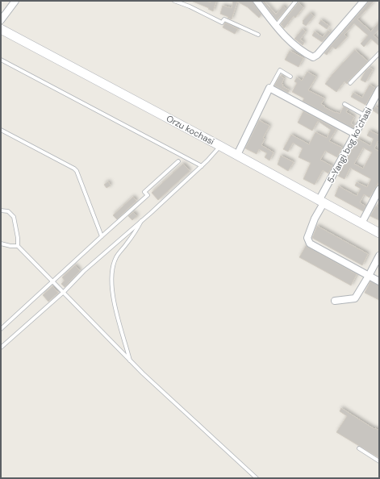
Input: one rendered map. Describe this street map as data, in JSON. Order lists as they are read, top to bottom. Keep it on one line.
{"streets":{"main road":["Orzu kochasi"],"street":["5-Yangi bog koʼchasi"]},"crossings":[["Orzu kochasi","5-Yangi bog koʼchasi"]]}
